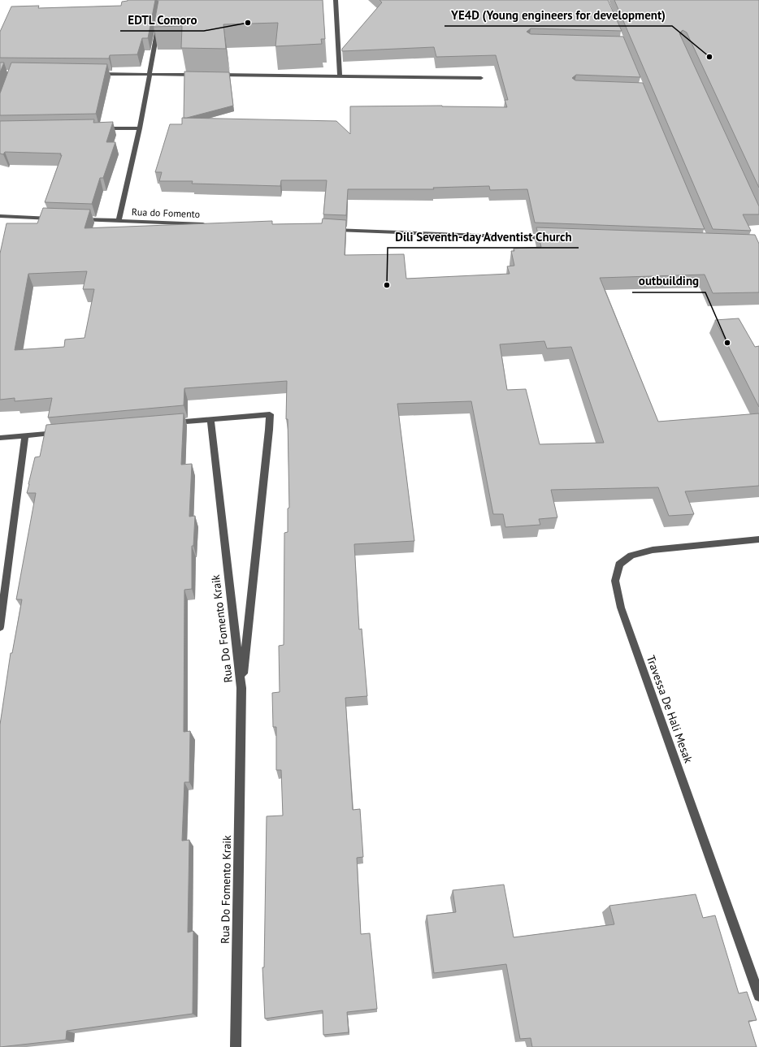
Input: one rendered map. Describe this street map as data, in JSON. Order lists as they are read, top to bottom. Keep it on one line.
{"streets":{"street":["Rua do Fomento","Rua Do Fomento Kraik","Travessa De Hali Mesak"]},"places":["EDTL Comoro","YE4D (Young engineers for development)","Dili Seventh-day Adventist Church","outbuilding"]}
